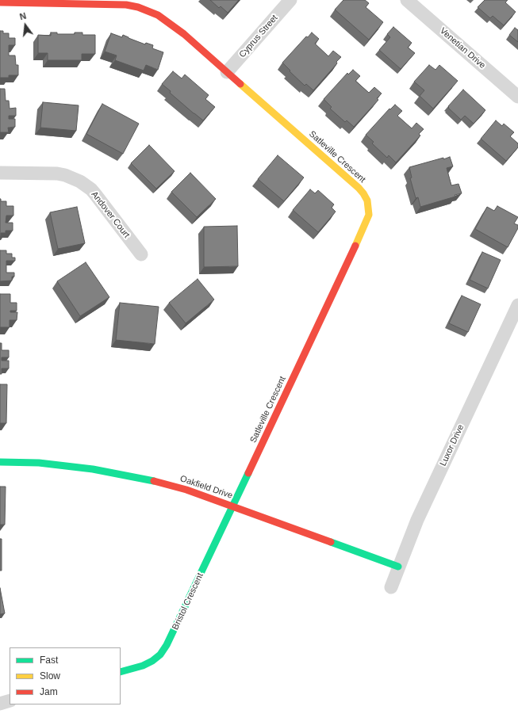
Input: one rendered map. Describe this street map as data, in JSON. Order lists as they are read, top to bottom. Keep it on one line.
{"streets":{"street":["Cyprus Street","Venetian Drive","Satleville Crescent","Andover Court","Luxor Drive","Oakfield Drive","Bristol Crescent"]},"crossings":[["Cyprus Street","Satleville Crescent"],["Satleville Crescent","Oakfield Drive"],["Satleville Crescent","Bristol Crescent"],["Luxor Drive","Oakfield Drive"],["Oakfield Drive","Bristol Crescent"]],"legend":["Fast","Slow","Jam"],"north":"top"}
